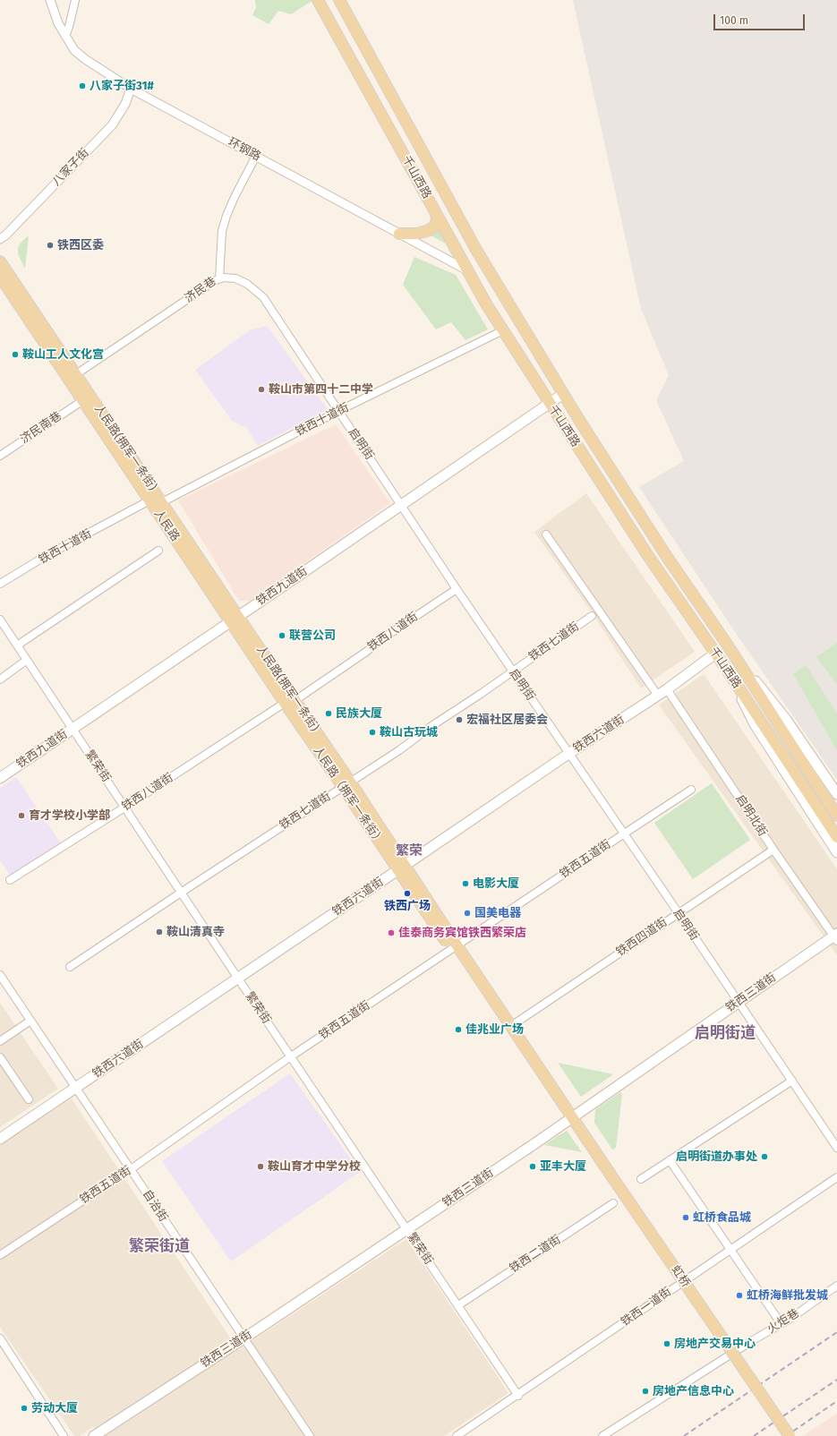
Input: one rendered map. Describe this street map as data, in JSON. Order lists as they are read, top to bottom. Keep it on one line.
{"streets":{"main road":["千山西路","人民路(拥军一条街)","人民路","铁西九道街","铁西六道街","铁西三道街","虹桥"],"street":["环钢路","八家子街","济民巷","铁西十道街","济民南巷","启明街","铁西八道街","铁西七道街","繁荣街","启明北街","铁西五道街","铁西四道街","自治街","铁西二道街","铁西一道街","火炬巷"]},"crossings":[["环钢路","八家子街"],["环钢路","千山西路"],["环钢路","济民巷"],["千山西路","铁西十道街"],["千山西路","铁西九道街"],["千山西路","铁西六道街"],["济民巷","启明街"],["济民巷","人民路(拥军一条街)"],["铁西十道街","启明街"],["铁西十道街","人民路(拥军一条街)"],["铁西十道街","人民路"],["济民南巷","人民路"],["启明街","铁西九道街"],["启明街","铁西八道街"],["启明街","铁西七道街"],["启明街","铁西六道街"],["启明街","铁西五道街"],["启明街","铁西四道街"],["启明街","铁西三道街"],["人民路(拥军一条街)","人民路"],["人民路(拥军一条街)","铁西九道街"],["人民路(拥军一条街)","铁西八道街"],["人民路(拥军一条街)","铁西七道街"],["人民路(拥军一条街)","铁西六道街"],["人民路(拥军一条街)","铁西五道街"],["人民路(拥军一条街)","铁西四道街"],["人民路(拥军一条街)","铁西三道街"],["人民路(拥军一条街)","虹桥"],["人民路","铁西九道街"],["铁西九道街","繁荣街"],["铁西八道街","繁荣街"],["铁西七道街","繁荣街"],["铁西六道街","繁荣街"],["铁西六道街","启明北街"],["铁西六道街","自治街"],["繁荣街","铁西五道街"],["繁荣街","铁西三道街"],["繁荣街","铁西二道街"],["繁荣街","铁西一道街"],["启明北街","铁西四道街"],["启明北街","铁西三道街"],["铁西五道街","自治街"],["铁西三道街","自治街"],["铁西三道街","虹桥"]],"districts":["繁荣","启明街道","繁荣街道"],"places":["八家子街31#","铁西区委","鞍山工人文化宫","鞍山市第四十二中学","联营公司","民族大厦","宏福社区居委会","鞍山古玩城","育才学校小学部","电影大厦","铁西广场","国美电器","鞍山清真寺","佳泰商务宾馆铁西繁荣店","佳兆业广场","启明街道办事处","鞍山育才中学分校","亚丰大厦","虹桥食品城","虹桥海鲜批发城","房地产交易中心","房地产信息中心","劳动大厦"],"scale_bar":"100 m"}
